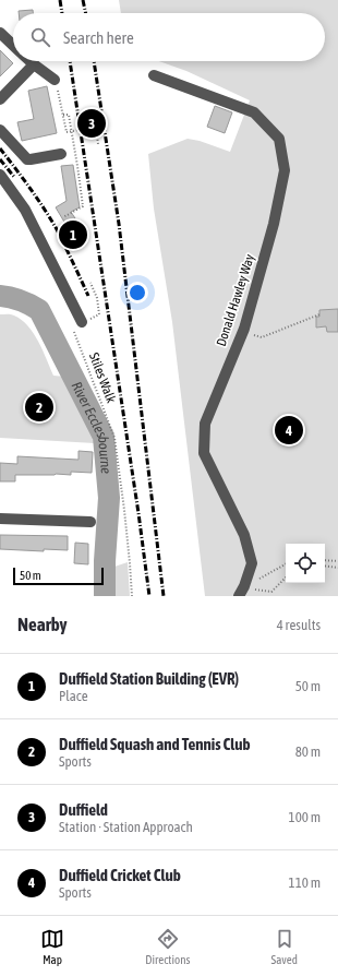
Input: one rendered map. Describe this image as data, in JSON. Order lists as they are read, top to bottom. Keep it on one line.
{"streets":{"street":["Donald Hawley Way"],"path":["Stiles Walk"]},"water":["River Ecclesbourne"],"scale_bar":"50 m","page":{"search":"Search here","pins":["3","1","2","4"],"scale":"50 m","heading":["Nearby","4 results"],"list":[{"mark":"1","name":"Duffield Station Building (EVR)","note":"Place","value":"50 m"},{"mark":"2","name":"Duffield Squash and Tennis Club","note":"Sports","value":"80 m"},{"mark":"3","name":"Duffield","note":"Station · Station Approach","value":"100 m"},{"mark":"4","name":"Duffield Cricket Club","note":"Sports","value":"110 m"}],"nav":["Map","Directions","Saved"]}}
